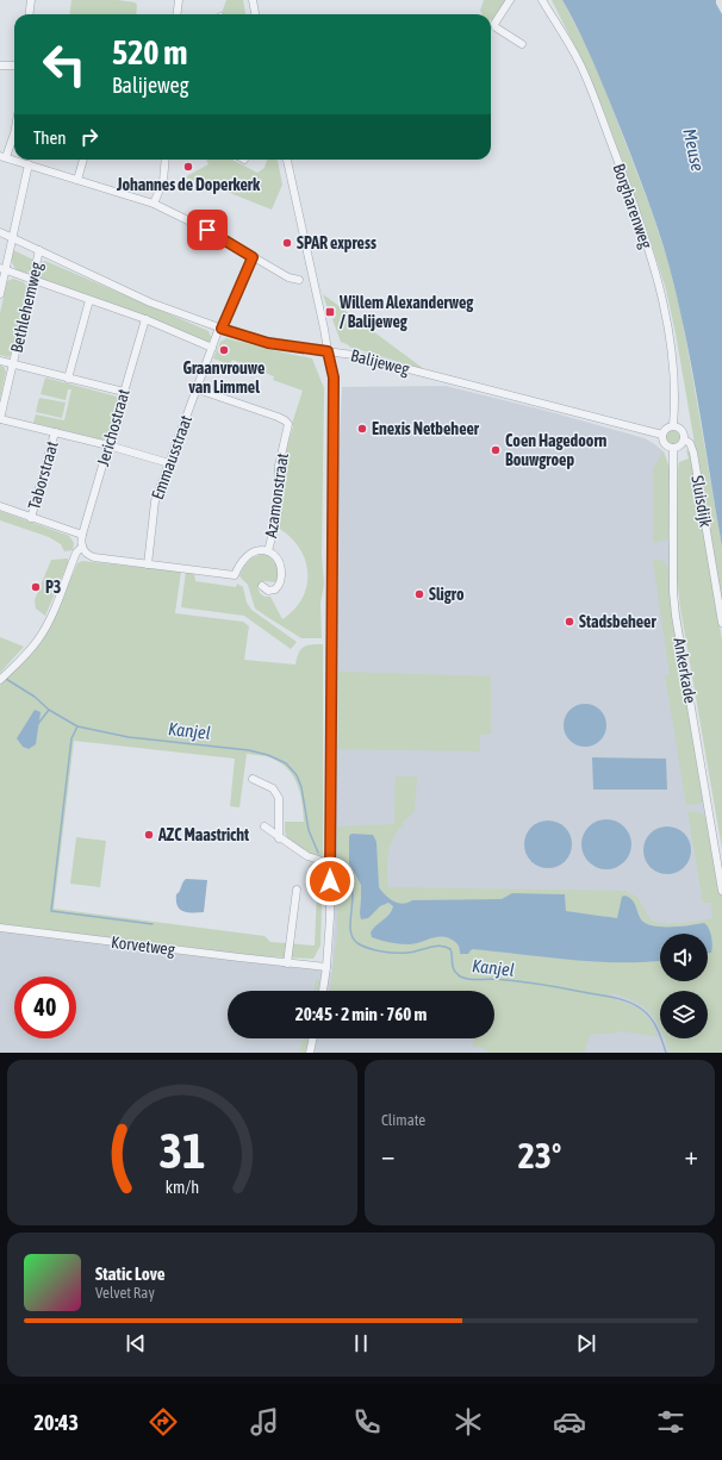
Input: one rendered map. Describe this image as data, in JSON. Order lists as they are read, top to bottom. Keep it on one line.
{"streets":{"street":["Borgharenweg","Bethlehemweg","Balijeweg","Jerichostraat","Emmausstraat","Taborstraat","Azamonstraat","Sluisdijk","Ankerkade","Korvetweg"]},"crossings":[["Borgharenweg","Balijeweg"],["Borgharenweg","Sluisdijk"],["Borgharenweg","Ankerkade"],["Bethlehemweg","Balijeweg"],["Balijeweg","Emmausstraat"],["Balijeweg","Sluisdijk"],["Balijeweg","Ankerkade"],["Emmausstraat","Azamonstraat"],["Sluisdijk","Ankerkade"]],"water":["Meuse","Kanjel"],"places":{"other":["Johannes de Doperkerk","SPAR express","Graanvrouwe van Limmel","Enexis Netbeheer","Coen Hagedoorn Bouwgroep","P3","Sligro","Stadsbeheer","AZC Maastricht"],"transit":["Willem Alexanderweg / Balijeweg"]},"page":{"turn":["520 m","Balijeweg"],"then":"Then","limit":"40","trip":"20:45 · 2 min · 760 m","tile":"Climate","heat":["−","23°","+"],"song":["Static Love","Velvet Ray"],"tabs":"20:43","gauge":["31","km/h"]}}
